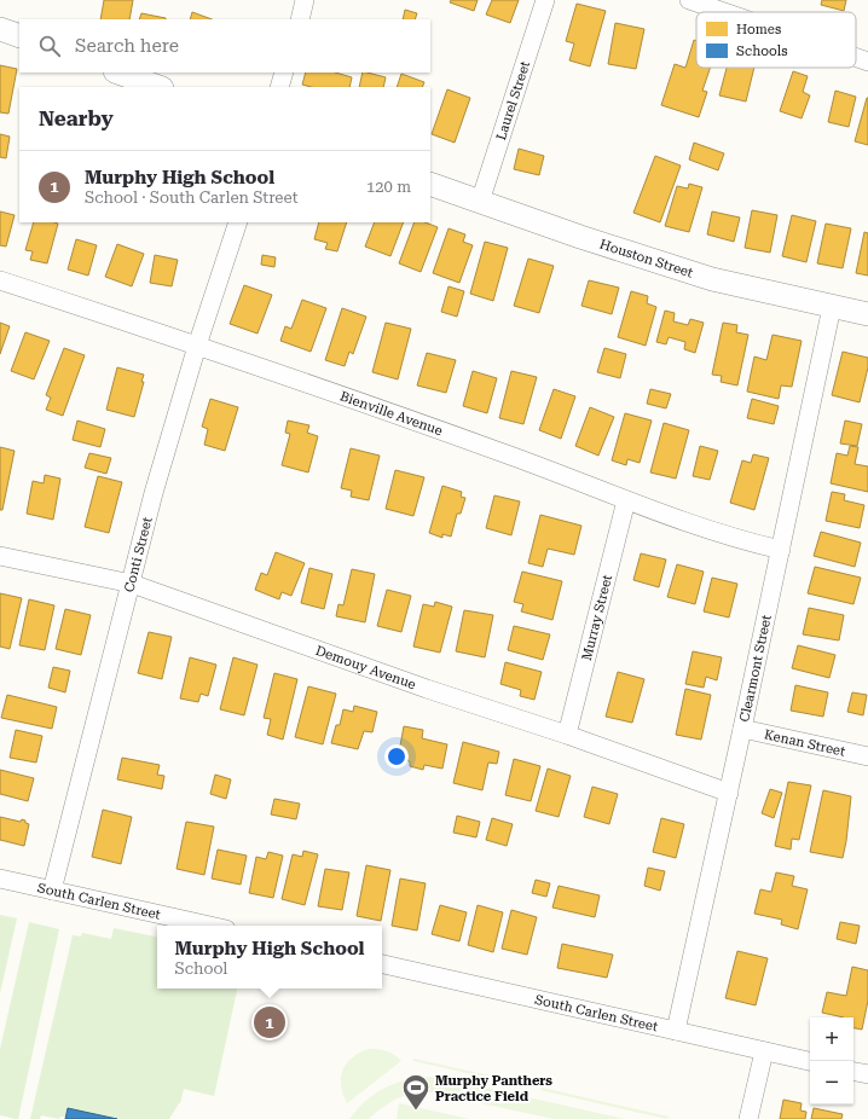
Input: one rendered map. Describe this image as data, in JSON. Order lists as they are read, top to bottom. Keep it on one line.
{"streets":{"street":["Laurel Street","Houston Street","Bienville Avenue","Conti Street","Murray Street","Demouy Avenue","Clearmont Street","Kenan Street","South Carlen Street"]},"crossings":[["Laurel Street","Houston Street"],["Houston Street","Clearmont Street"],["Bienville Avenue","Conti Street"],["Bienville Avenue","Murray Street"],["Bienville Avenue","Clearmont Street"],["Conti Street","Demouy Avenue"],["Conti Street","South Carlen Street"],["Murray Street","Demouy Avenue"],["Demouy Avenue","Clearmont Street"],["Clearmont Street","Kenan Street"],["Clearmont Street","South Carlen Street"]],"places":{"sports":["Murphy Panthers Practice Field"]},"legend":["Homes","Schools"],"page":{"search":"Search here","heading":"Nearby","list":[{"mark":"1","name":"Murphy High School","note":"School · South Carlen Street","value":"120 m"}],"popup":["Murphy High School","School"],"pins":"1","map_buttons":["+","−"]}}
